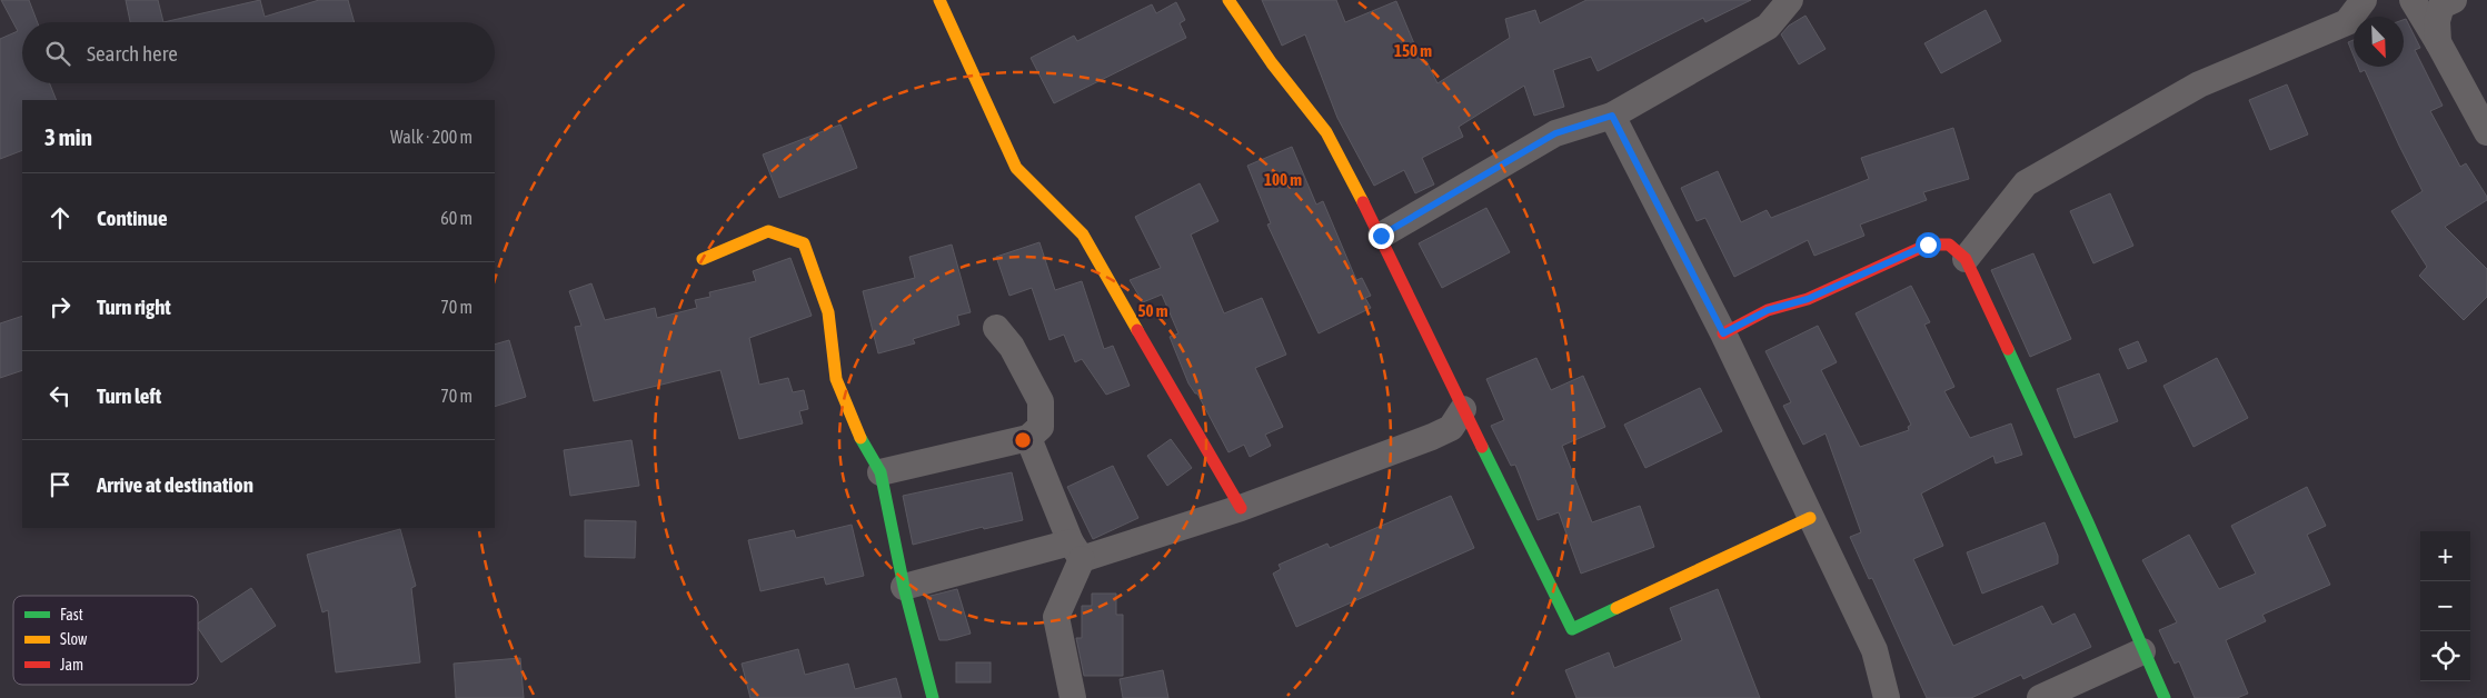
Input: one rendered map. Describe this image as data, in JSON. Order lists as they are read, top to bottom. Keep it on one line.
{"legend":["Fast","Slow","Jam"],"north":"bottom right","page":{"search":"Search here","heading":["3 min","Walk · 200 m"],"list":[["Continue","60 m"],["Turn right","70 m"],["Turn left","70 m"],"Arrive at destination"],"map_buttons":["+","−"]},"rings":["150 m","100 m","50 m"]}
